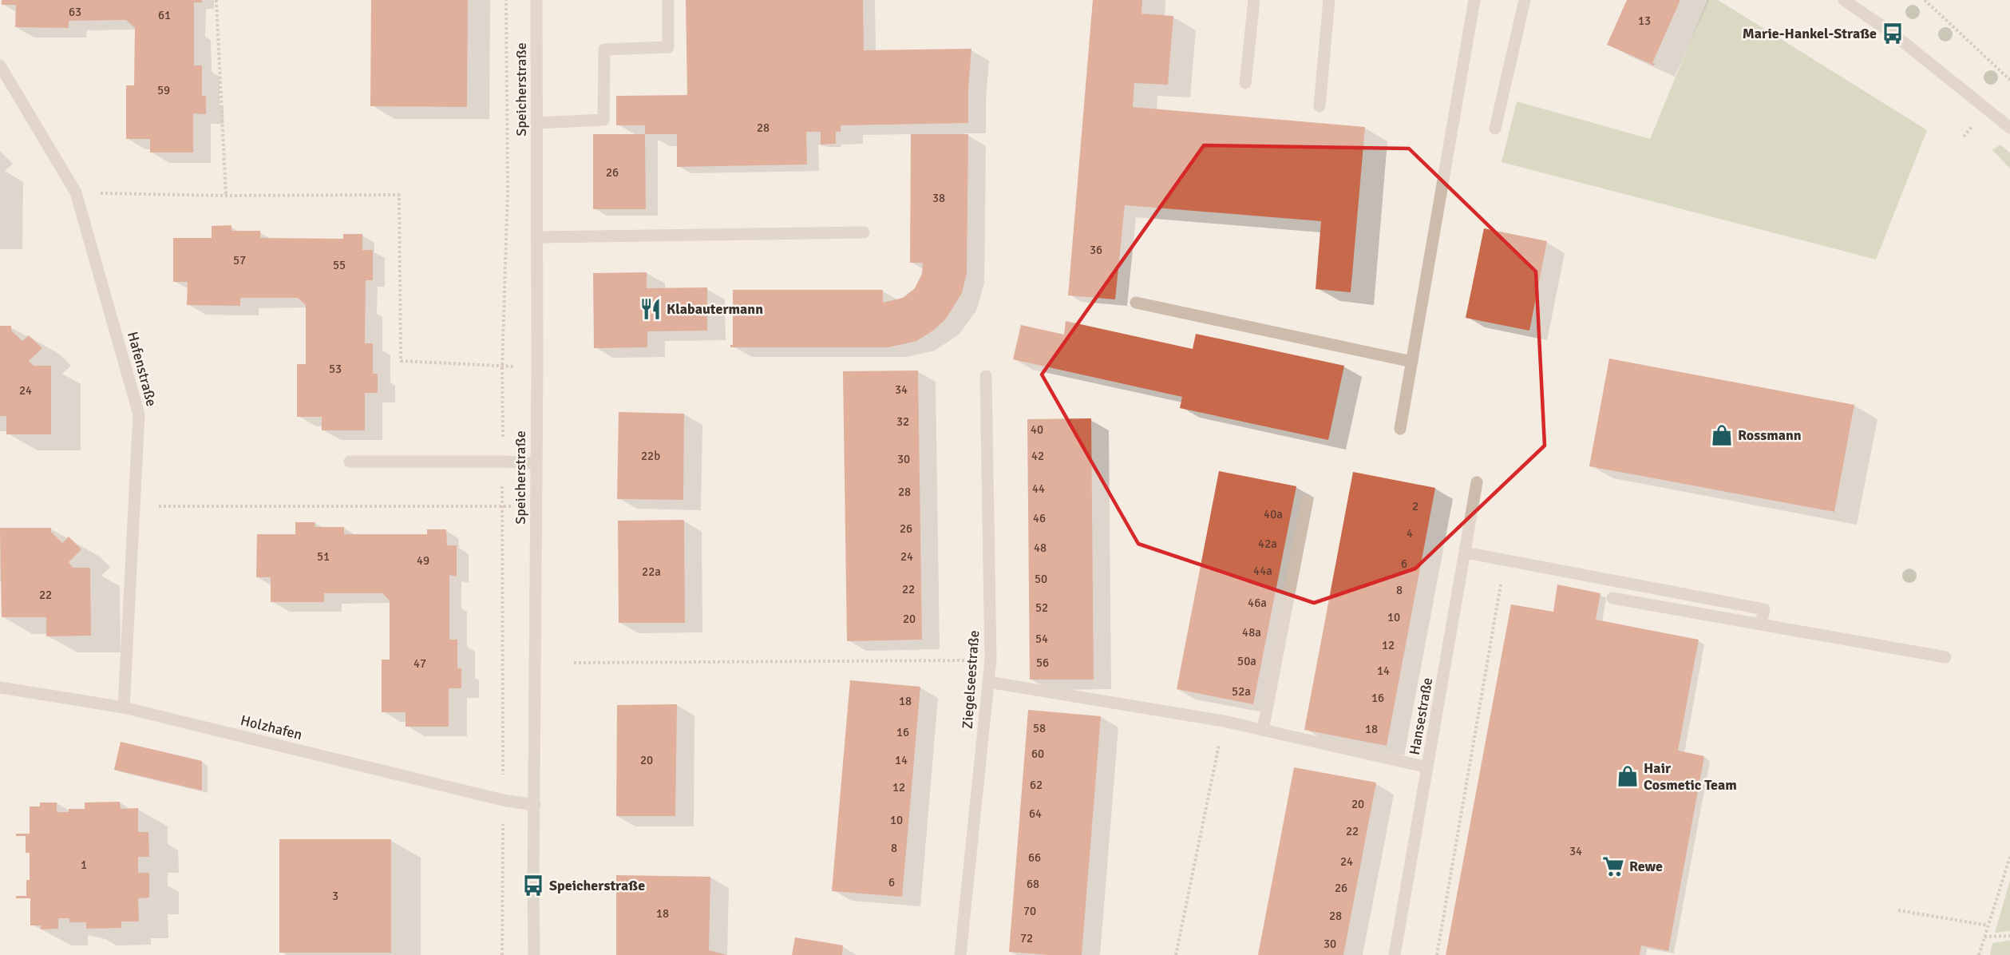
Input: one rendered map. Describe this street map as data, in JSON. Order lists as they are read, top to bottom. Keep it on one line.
{"streets":{"street":["Speicherstraße","Hafenstraße","Ziegelseestraße","Hansestraße","Holzhafen"]},"crossings":[["Speicherstraße","Holzhafen"],["Hafenstraße","Holzhafen"]],"places":{"bus stop":["Marie-Hankel-Straße","Speicherstraße"],"restaurant":["Klabautermann"],"shop":["Rossmann","Hair Cosmetic Team"],"supermarket":["Rewe"]},"house_numbers":["63","61","13","59","28","26","38","36","57","55","53","34","24","32","40","22b","42","30","44","28","2","40a","46","26","4","42a","48","51","24","49","6","44a","22a","50","22","8","22","46a","52","10","20","48a","54","12","50a","56","47","14","52a","16","18","58","18","16","60","20","14","62","12","20","64","10","22","8","34","66","24","1","6","68","26","3","70","18","28","72","30"]}
